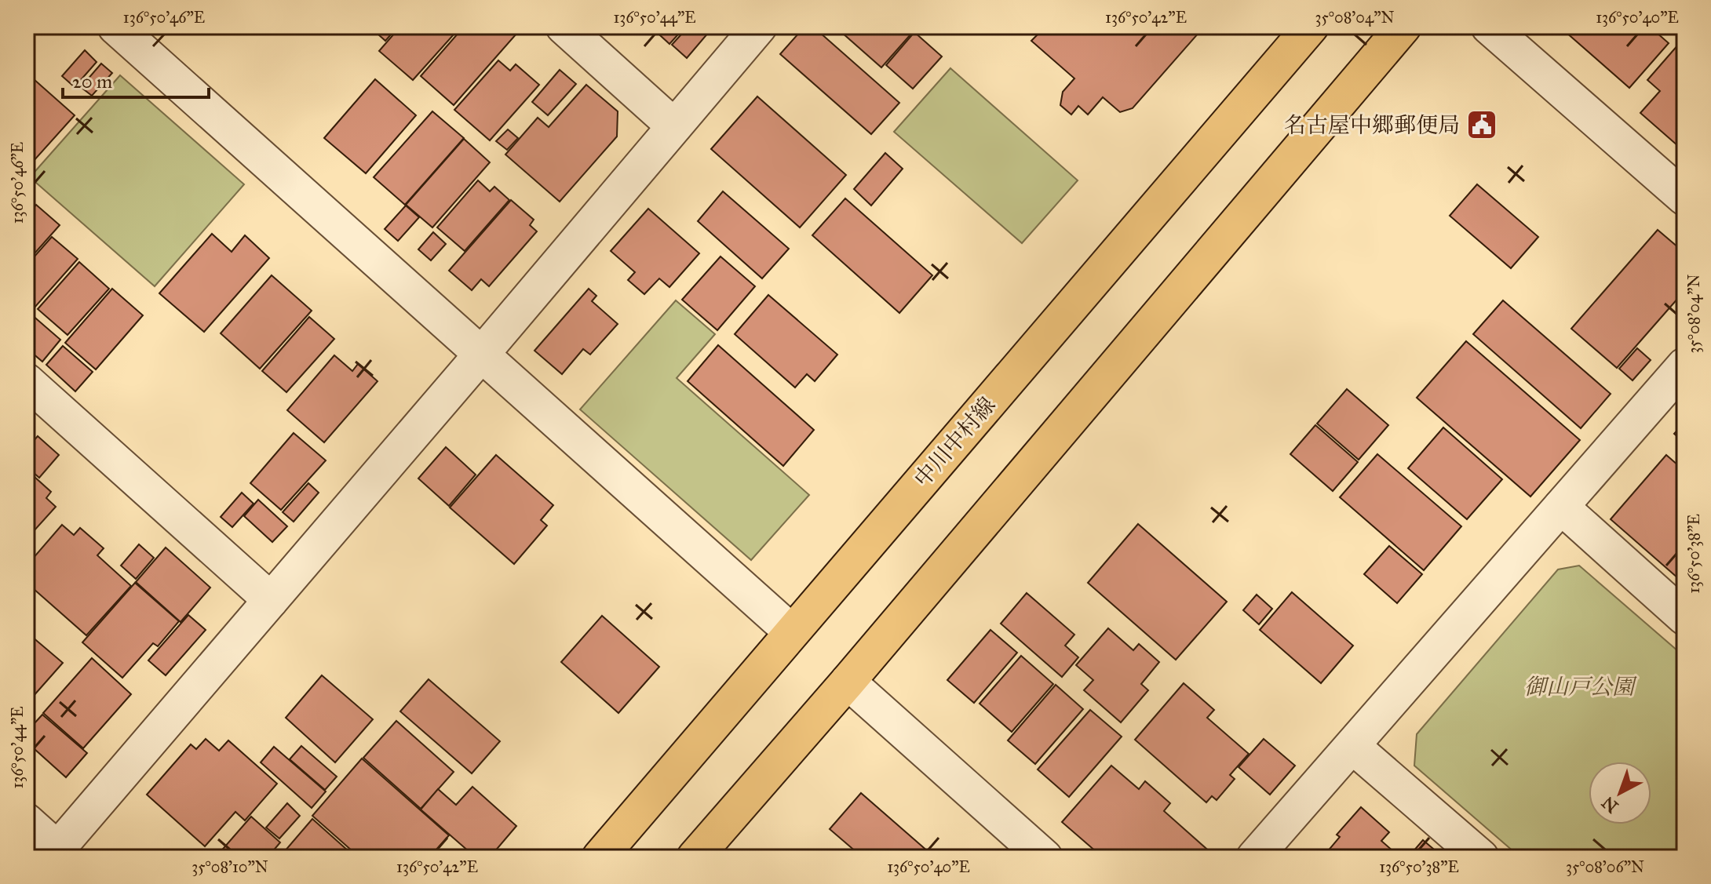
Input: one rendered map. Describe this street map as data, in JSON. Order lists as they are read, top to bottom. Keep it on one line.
{"streets":{"main road":["中川中村線"]},"parks":["御山戸公園"],"places":{"public building":["名古屋中郷郵便局"]},"scale_bar":"20 m","north":"bottom left","coordinates":["136°50'46\"E","136°50'44\"E","136°50'42\"E","35°08'04\"N","136°50'40\"E","136°50'38\"E","35°08'10\"N","35°08'06\"N"]}
